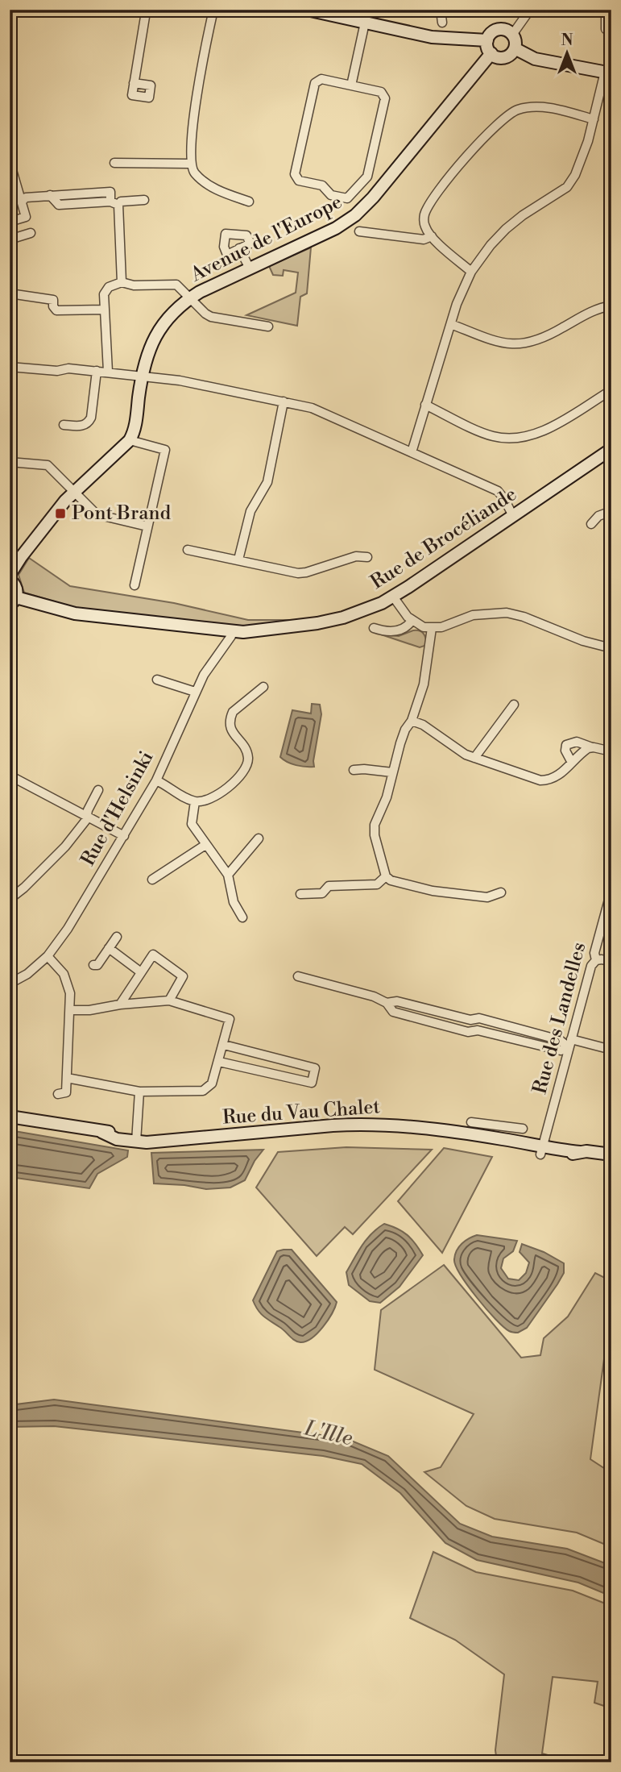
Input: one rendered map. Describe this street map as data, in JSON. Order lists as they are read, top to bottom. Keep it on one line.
{"streets":{"street":["Avenue de l'Europe","Rue de Brocéliande","Rue d'Helsinki","Rue des Landelles","Rue du Vau Chalet"]},"crossings":[["Rue de Brocéliande","Rue d'Helsinki"],["Rue des Landelles","Rue du Vau Chalet"]],"water":["L'Ille"],"places":{"transit":["Pont Brand"]},"north":"top"}
